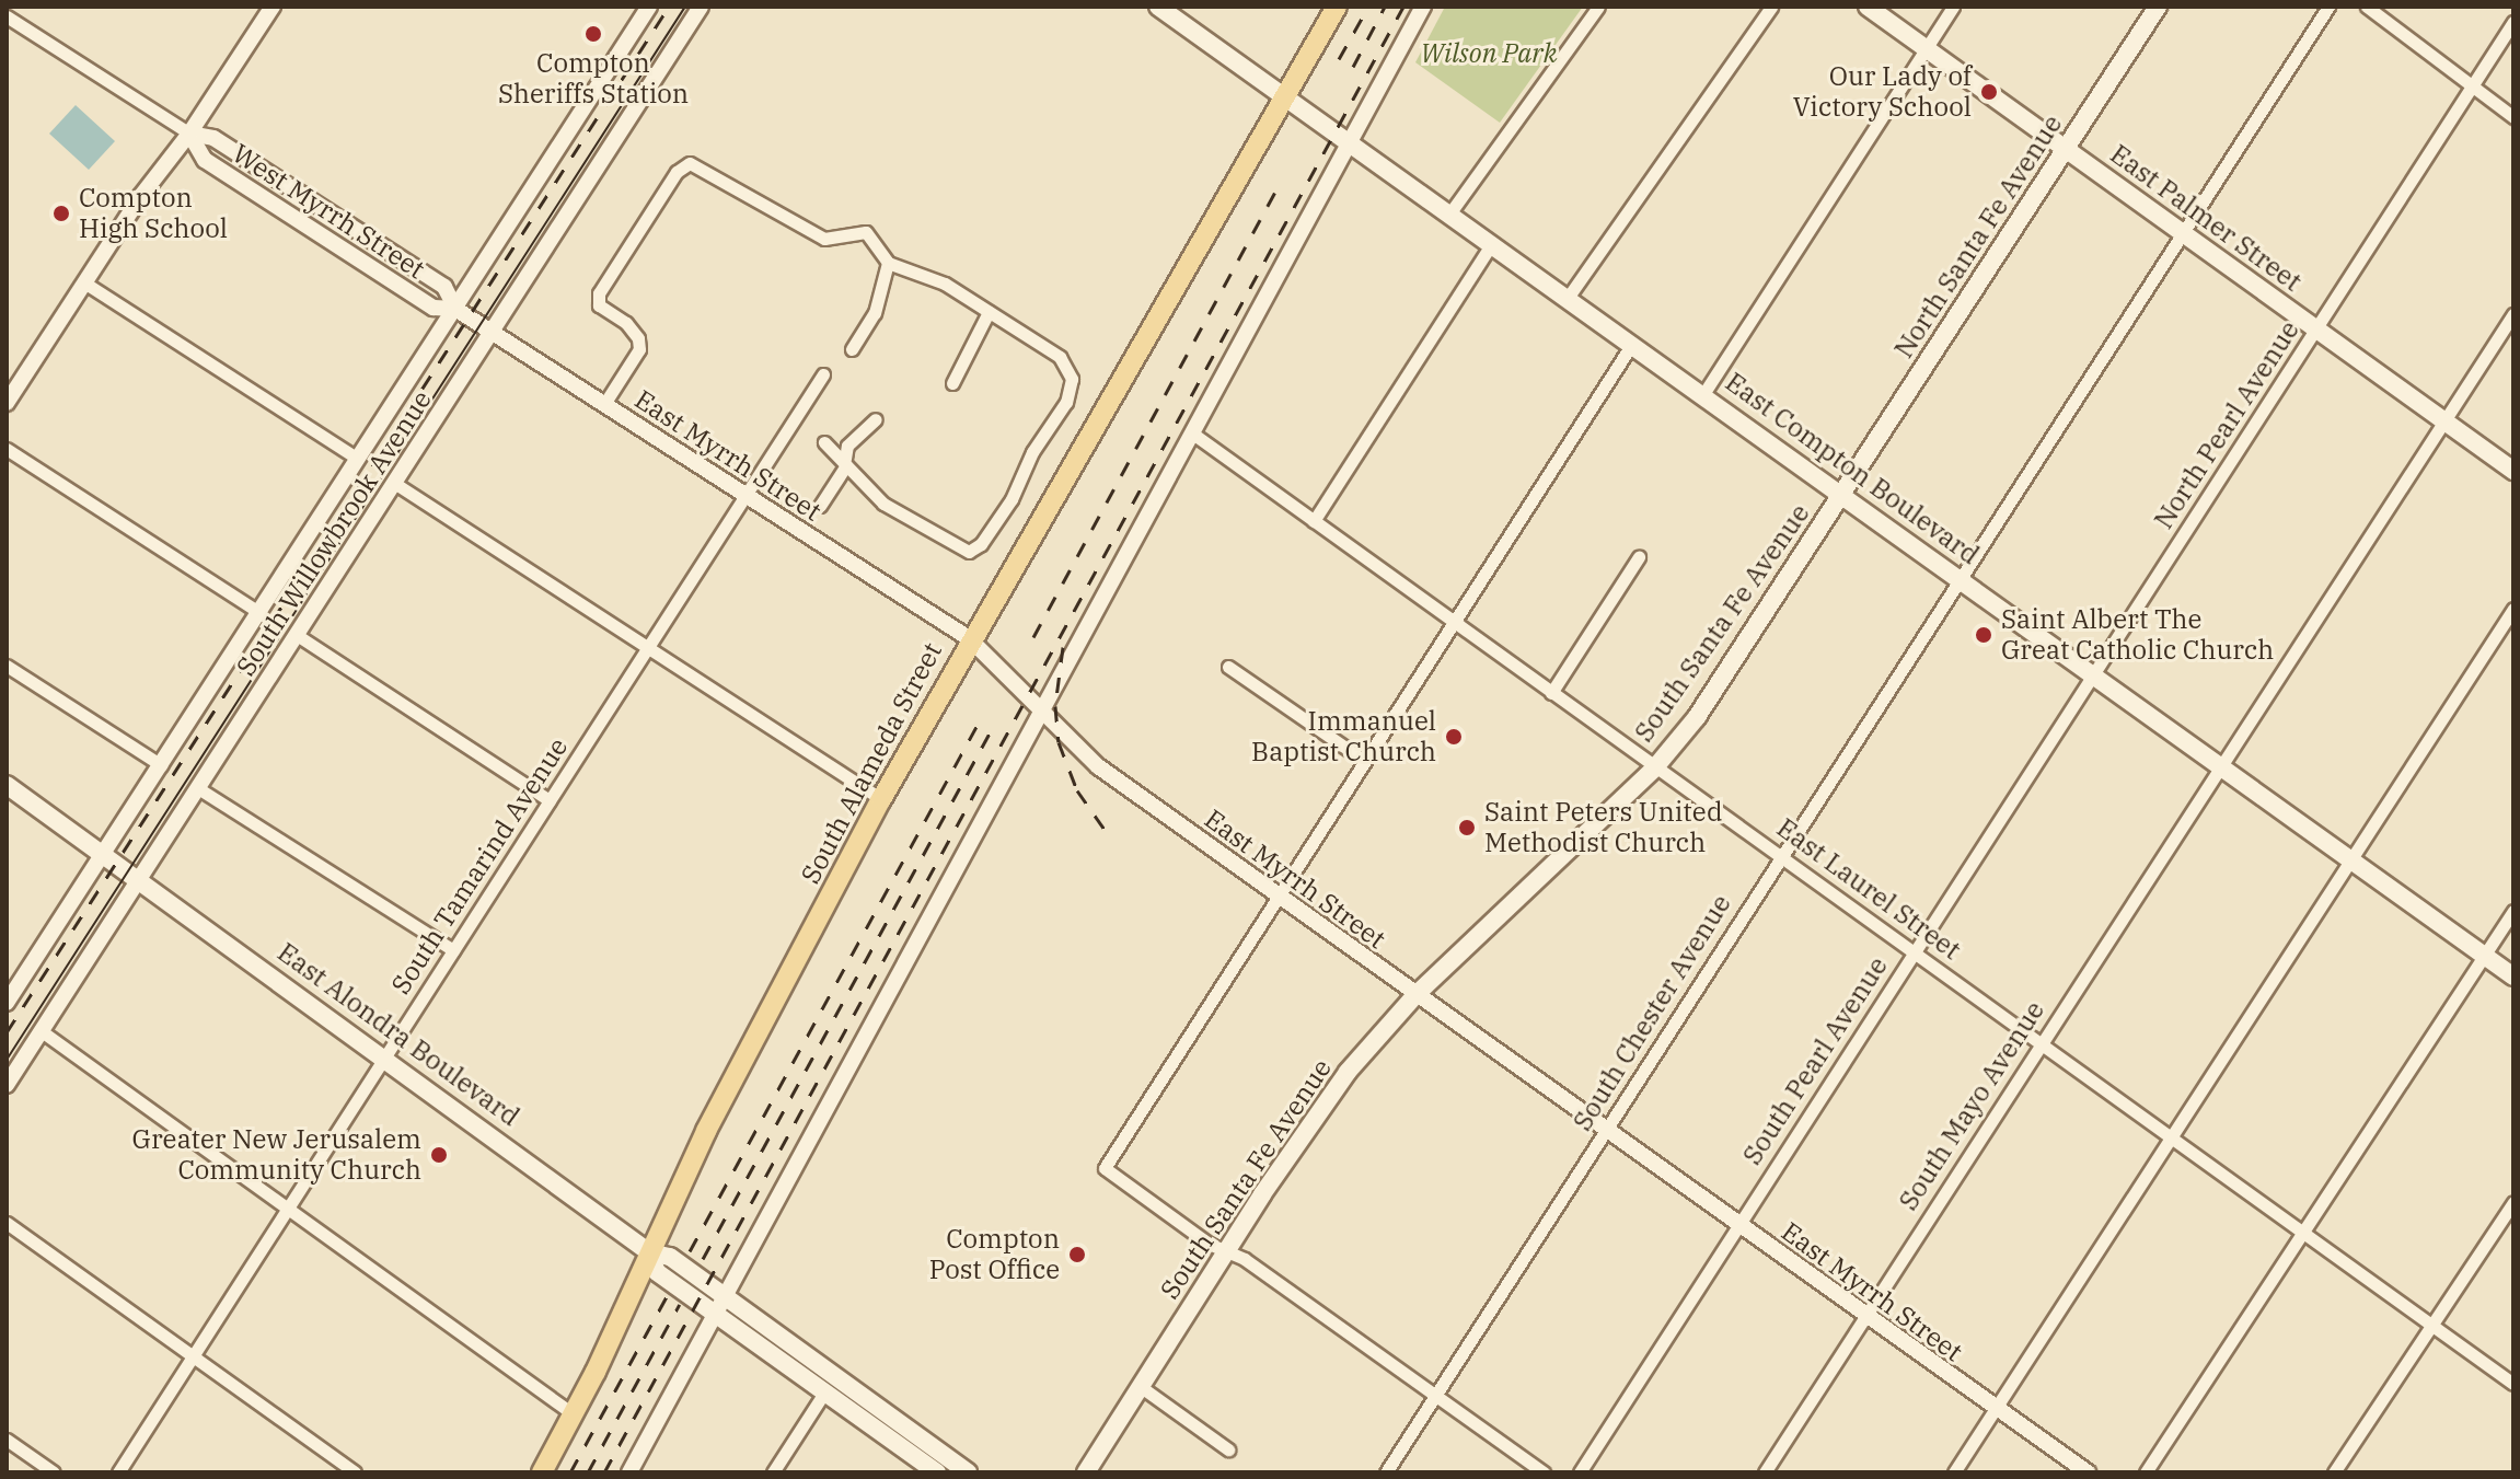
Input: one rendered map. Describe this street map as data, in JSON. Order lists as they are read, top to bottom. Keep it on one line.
{"streets":{"main road":["East Palmer Street","North Santa Fe Avenue","East Compton Boulevard","South Santa Fe Avenue","South Alameda Street","East Alondra Boulevard"],"street":["West Myrrh Street","North Pearl Avenue","East Myrrh Street","South Willowbrook Avenue","South Tamarind Avenue","East Laurel Street","South Chester Avenue","South Pearl Avenue","South Mayo Avenue"]},"crossings":[["West Myrrh Street","East Myrrh Street"],["West Myrrh Street","South Willowbrook Avenue"],["East Palmer Street","North Santa Fe Avenue"],["East Palmer Street","North Pearl Avenue"],["East Palmer Street","South Chester Avenue"],["East Palmer Street","South Mayo Avenue"],["North Santa Fe Avenue","East Compton Boulevard"],["North Santa Fe Avenue","South Santa Fe Avenue"],["North Pearl Avenue","East Compton Boulevard"],["North Pearl Avenue","South Pearl Avenue"],["East Myrrh Street","South Willowbrook Avenue"],["East Myrrh Street","South Santa Fe Avenue"],["East Myrrh Street","South Alameda Street"],["East Myrrh Street","South Tamarind Avenue"],["East Myrrh Street","South Chester Avenue"],["East Myrrh Street","South Pearl Avenue"],["East Myrrh Street","South Mayo Avenue"],["East Compton Boulevard","South Santa Fe Avenue"],["East Compton Boulevard","South Alameda Street"],["East Compton Boulevard","South Chester Avenue"],["East Compton Boulevard","South Pearl Avenue"],["East Compton Boulevard","South Mayo Avenue"],["South Willowbrook Avenue","East Alondra Boulevard"],["South Santa Fe Avenue","East Laurel Street"],["South Alameda Street","East Alondra Boulevard"],["South Tamarind Avenue","East Alondra Boulevard"],["East Laurel Street","South Chester Avenue"],["East Laurel Street","South Pearl Avenue"],["East Laurel Street","South Mayo Avenue"]],"parks":["Wilson Park"],"places":["Compton Sheriffs Station","Our Lady of Victory School","Compton High School","Saint Albert The Great Catholic Church","Immanuel Baptist Church","Saint Peters United Methodist Church","Greater New Jerusalem Community Church","Compton Post Office"]}
